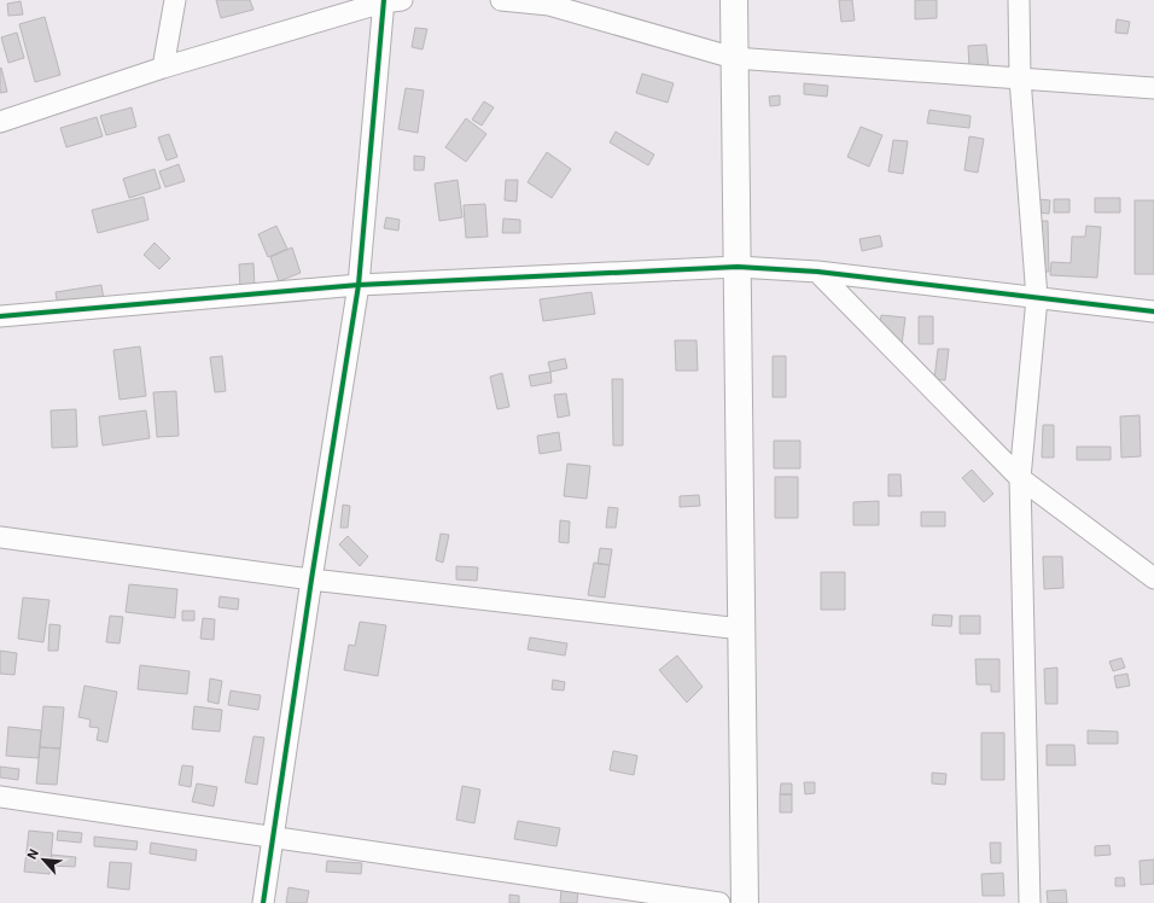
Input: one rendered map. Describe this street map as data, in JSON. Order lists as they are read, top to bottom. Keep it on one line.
{"north":"top left"}
